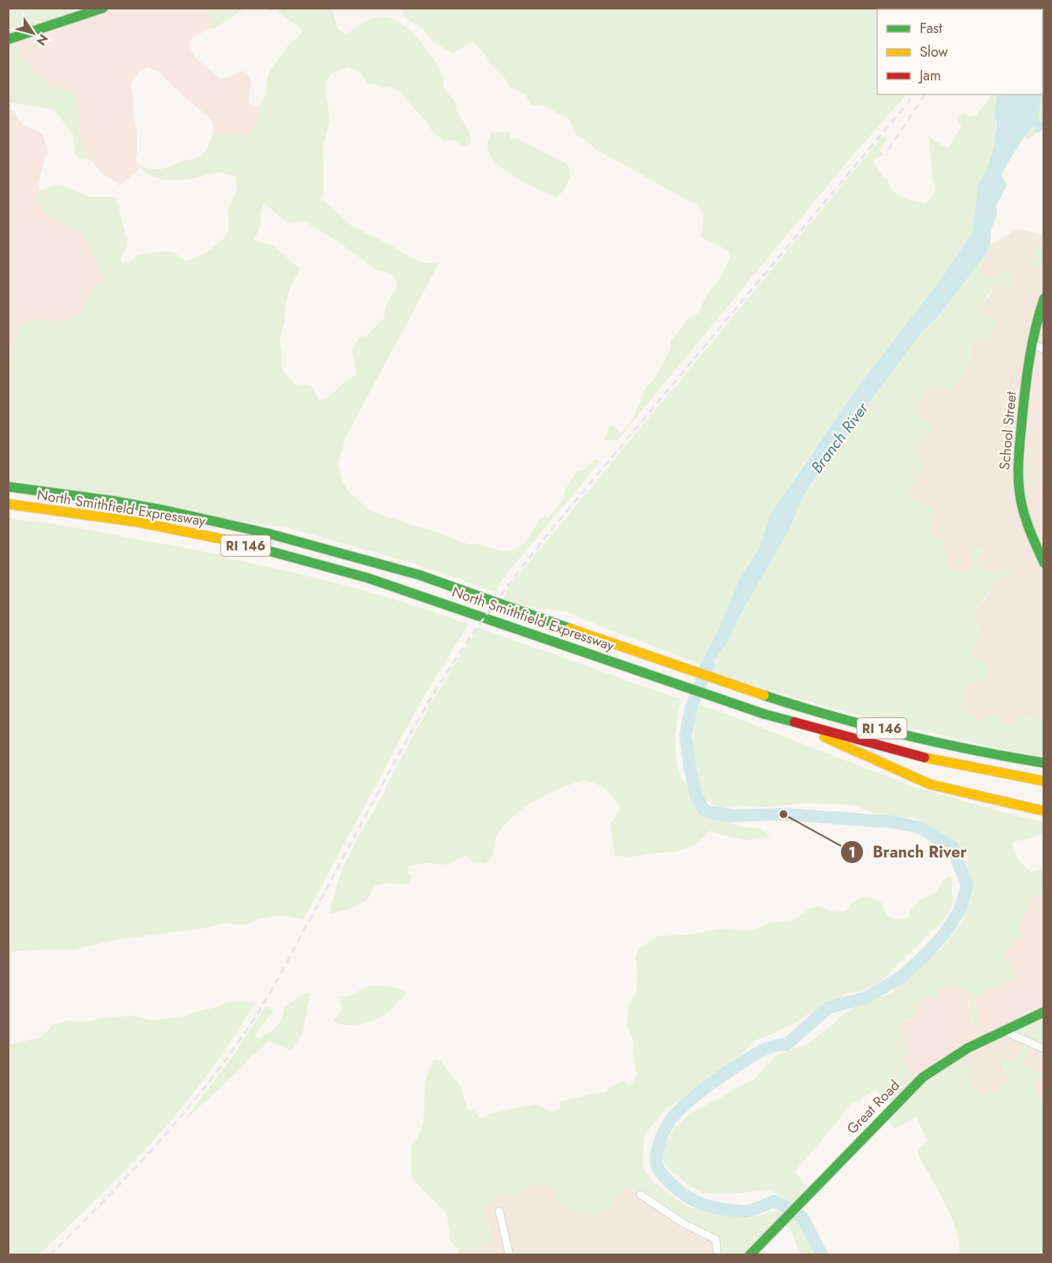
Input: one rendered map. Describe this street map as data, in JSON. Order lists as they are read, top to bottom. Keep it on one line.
{"streets":{"main road":["School Street","North Smithfield Expressway","RI 146","Great Road"]},"water":["Branch River"],"places":["Branch River"],"legend":["Fast","Slow","Jam"],"north":"bottom right"}
